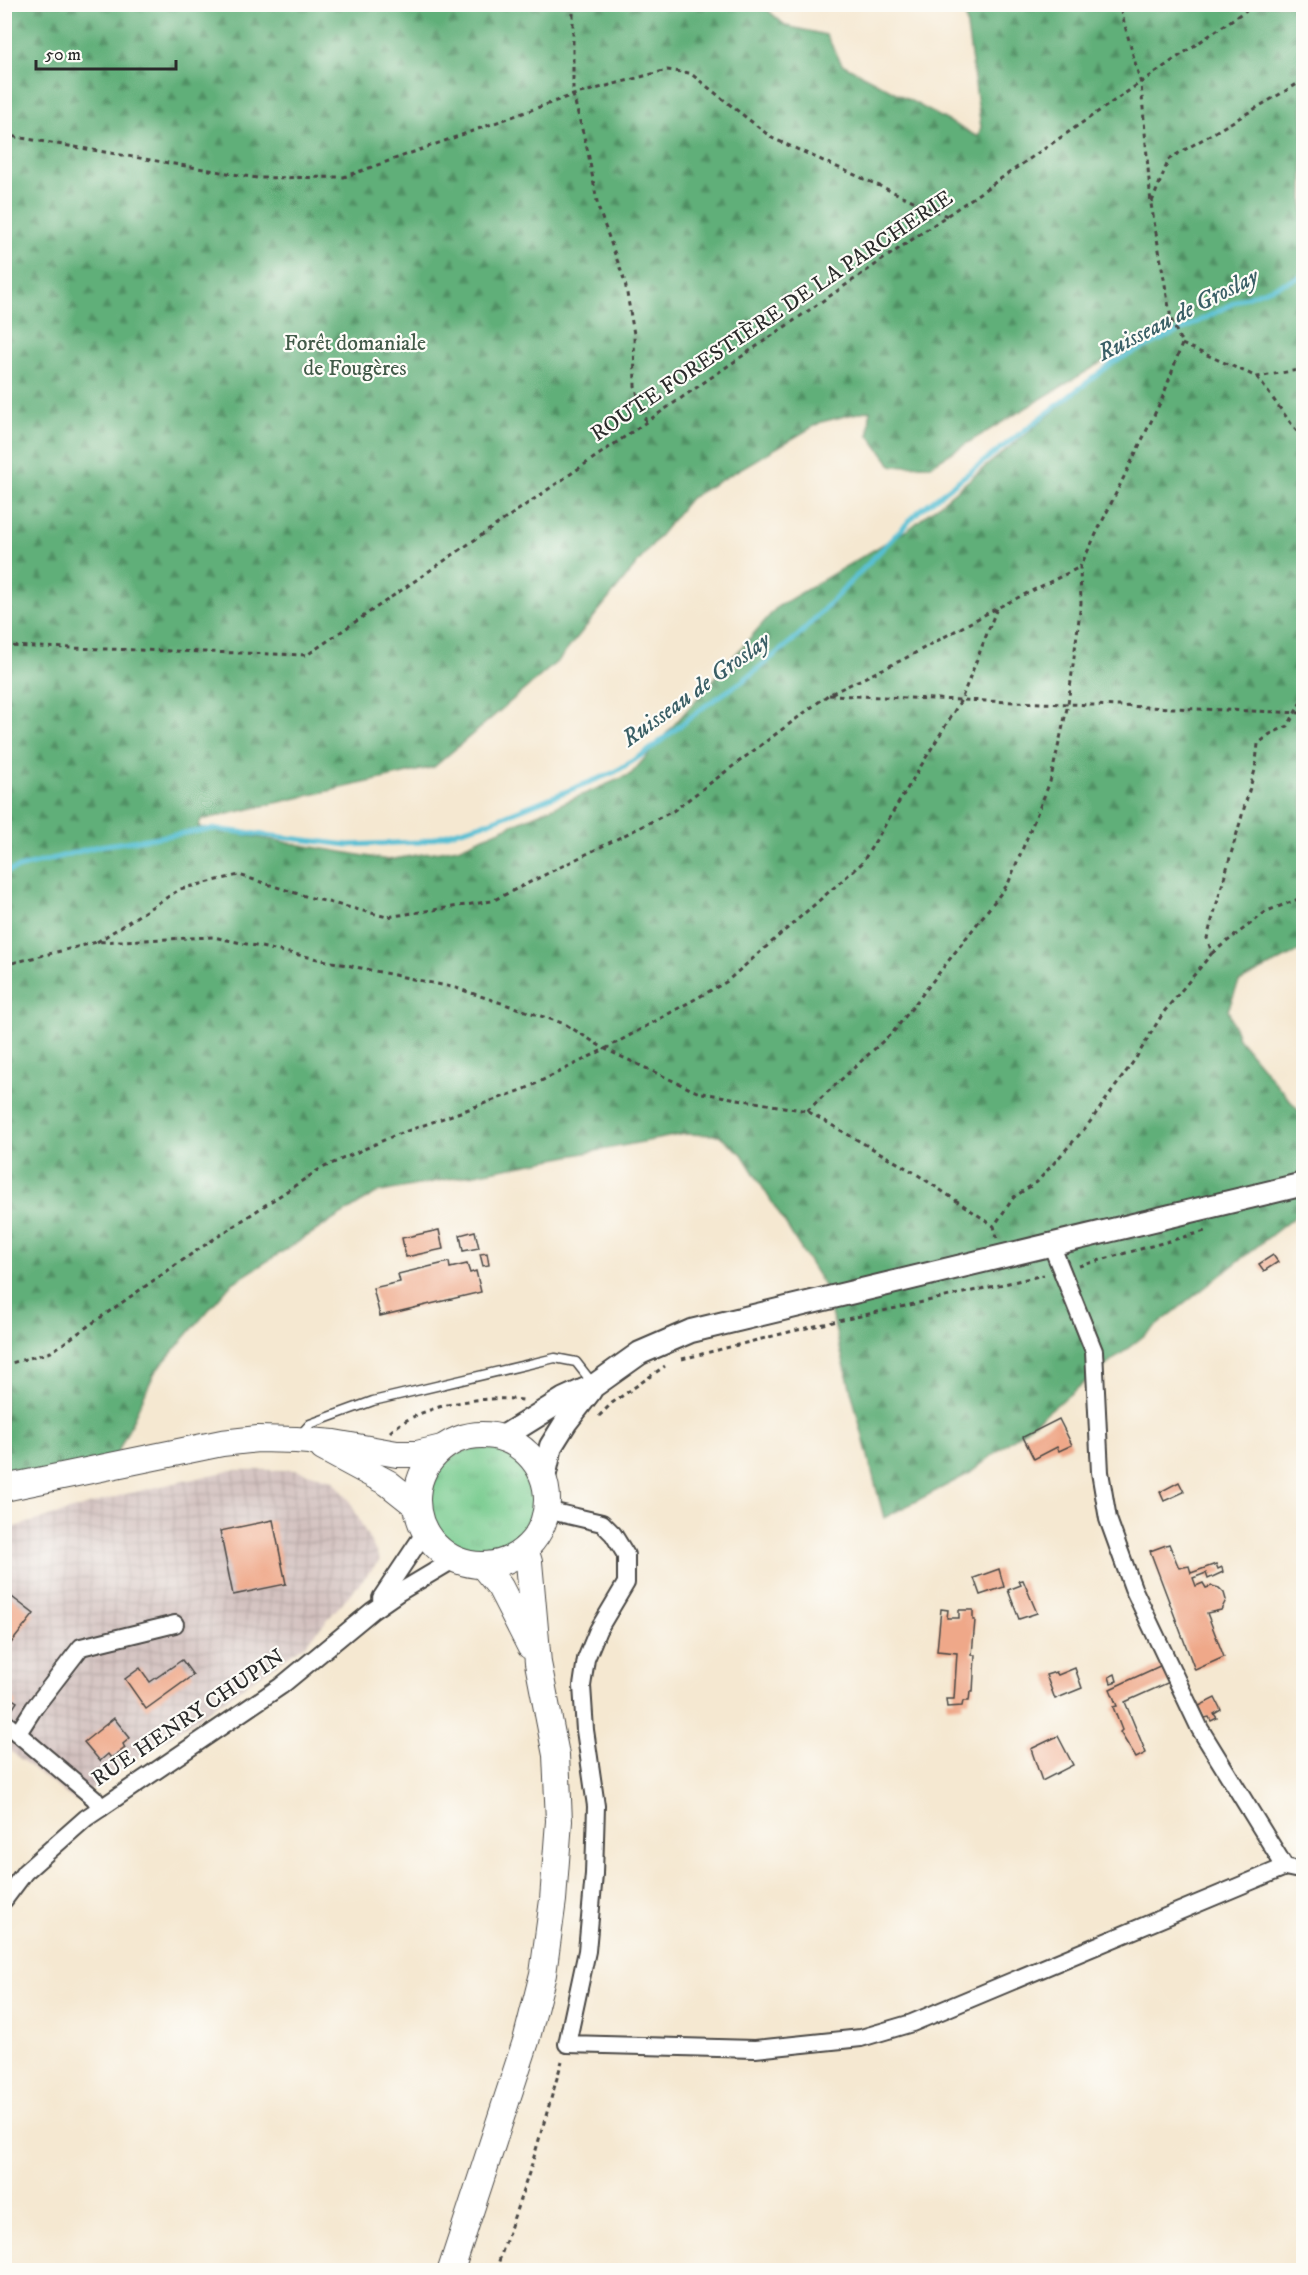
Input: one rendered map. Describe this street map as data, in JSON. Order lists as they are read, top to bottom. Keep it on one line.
{"streets":{"street":["RUE HENRY CHUPIN"],"path":["ROUTE FORESTIÈRE DE LA PARCHERIE"]},"water":["Ruisseau de Groslay"],"parks":["Forêt domaniale de Fougères"],"scale_bar":"50 m"}
